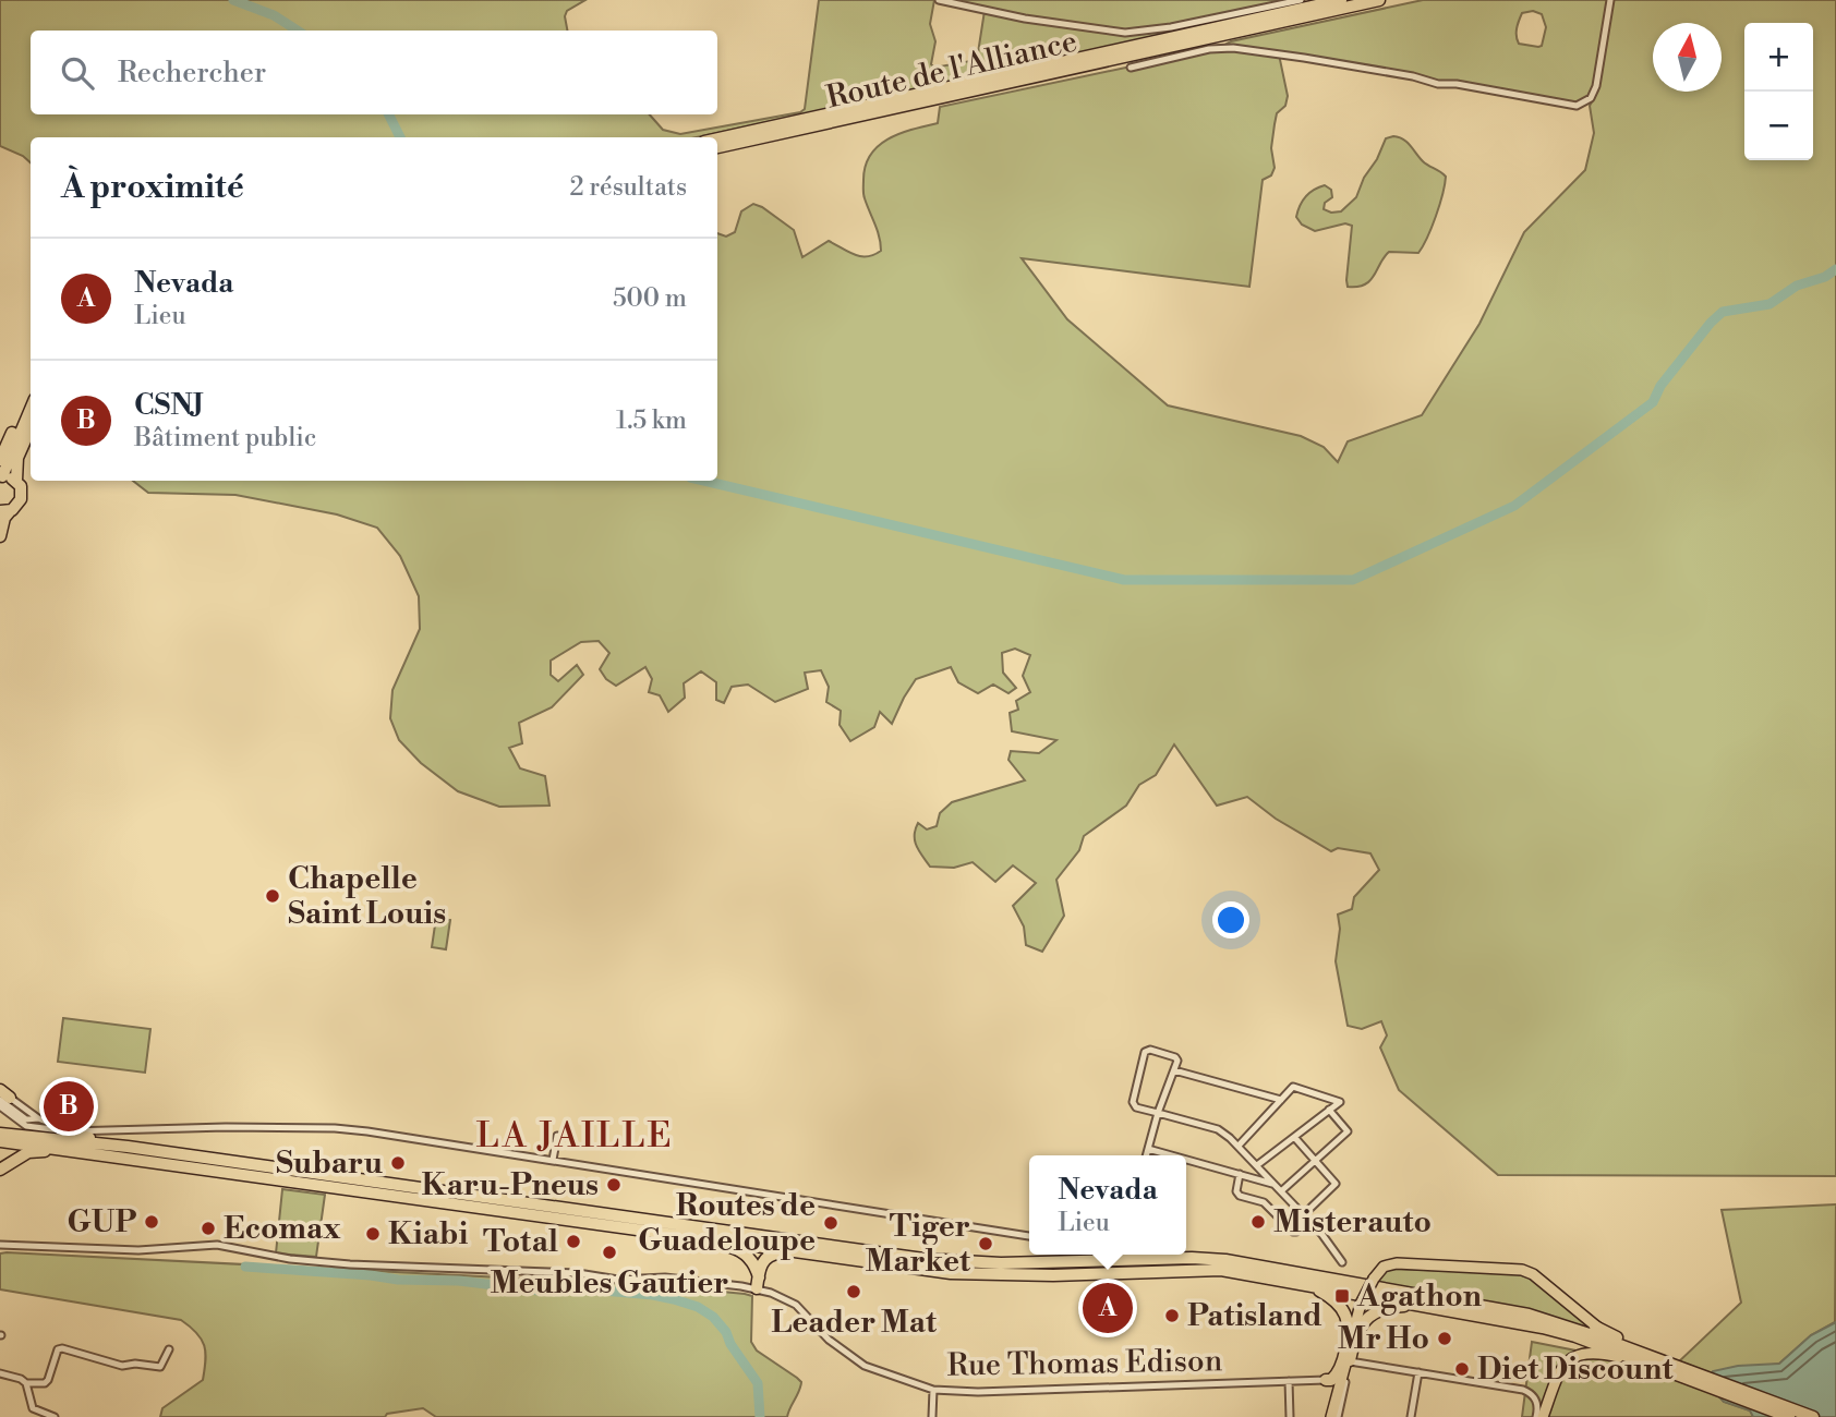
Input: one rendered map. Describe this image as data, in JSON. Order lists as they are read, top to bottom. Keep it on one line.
{"streets":{"highway":["Route de l'Alliance"],"street":["Rue Thomas Edison"]},"districts":["LA JAILLE"],"places":{"other":["Chapelle Saint Louis","Subaru","Karu-Pneus","GUP","Misterauto","Routes de Guadeloupe","Ecomax","Kiabi","Total","Tiger Market","Meubles Gautier","Leader Mat","Patisland","Mr Ho","Diet Discount"],"transit":["Agathon"]},"north":"top","page":{"map_buttons":["+","−"],"search":"Rechercher","heading":["À proximité","2 résultats"],"list":[{"mark":"A","name":"Nevada","note":"Lieu","value":"500 m"},{"mark":"B","name":"CSNJ","note":"Bâtiment public","value":"1.5 km"}],"pins":["B","A"],"popup":["Nevada","Lieu"]}}
